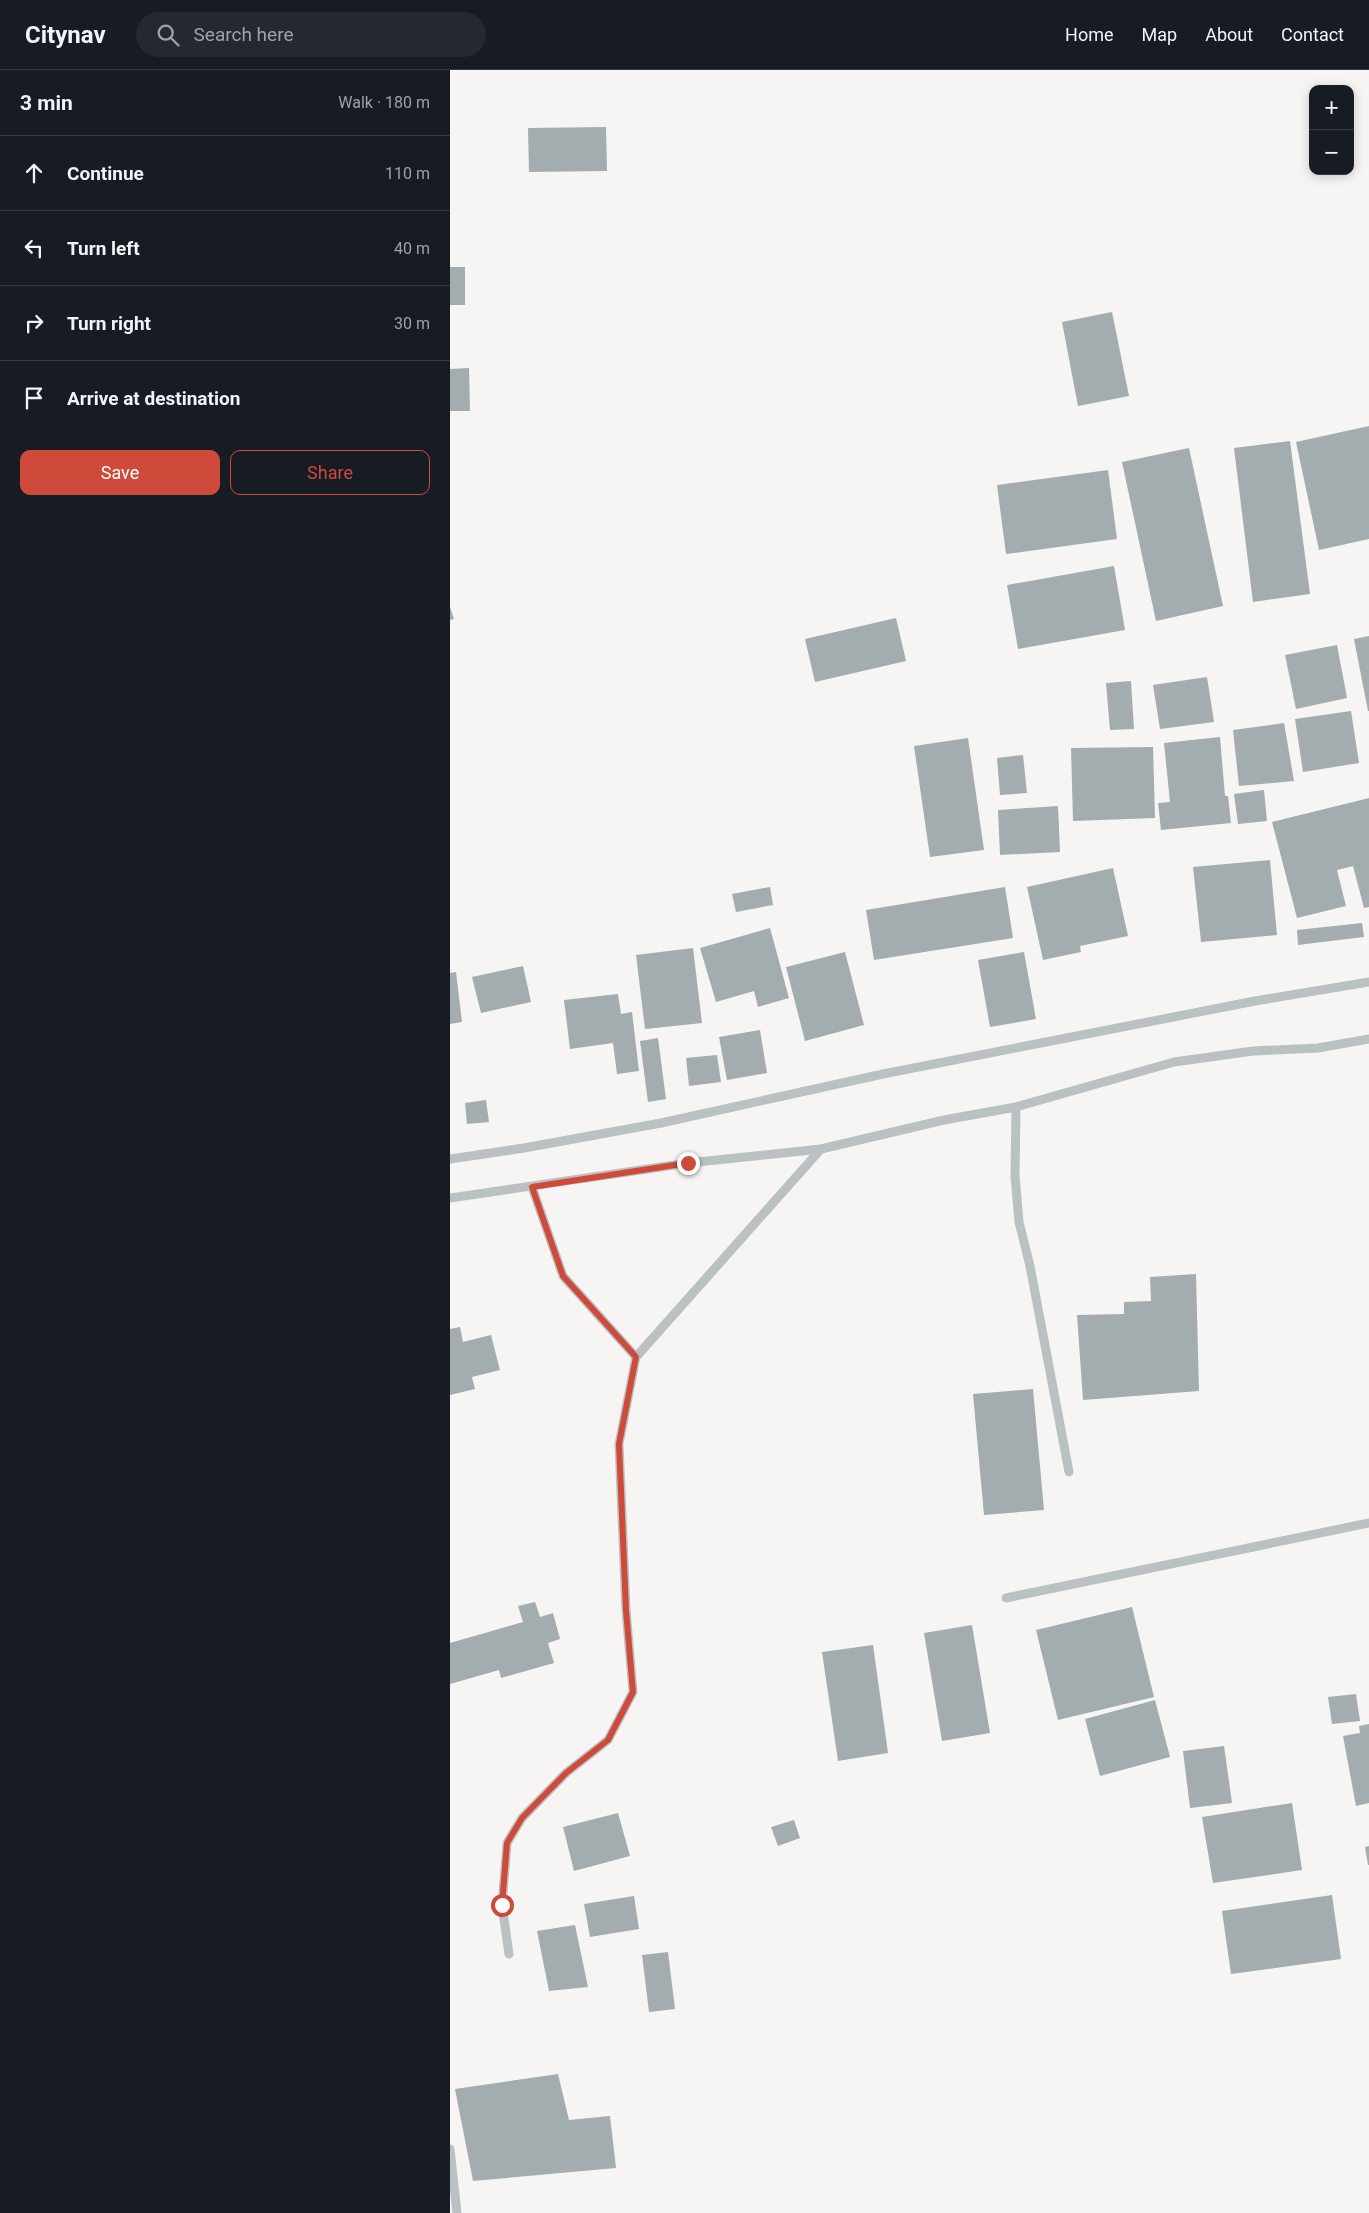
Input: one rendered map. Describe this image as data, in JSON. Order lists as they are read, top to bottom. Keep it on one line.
{"page":{"header":"Citynav","search":"Search here","nav":["Home","Map","About","Contact"],"heading":["3 min","Walk · 180 m"],"map_buttons":["+","−"],"list":[["Continue","110 m"],["Turn left","40 m"],["Turn right","30 m"],"Arrive at destination"],"buttons":["Save","Share"]}}
